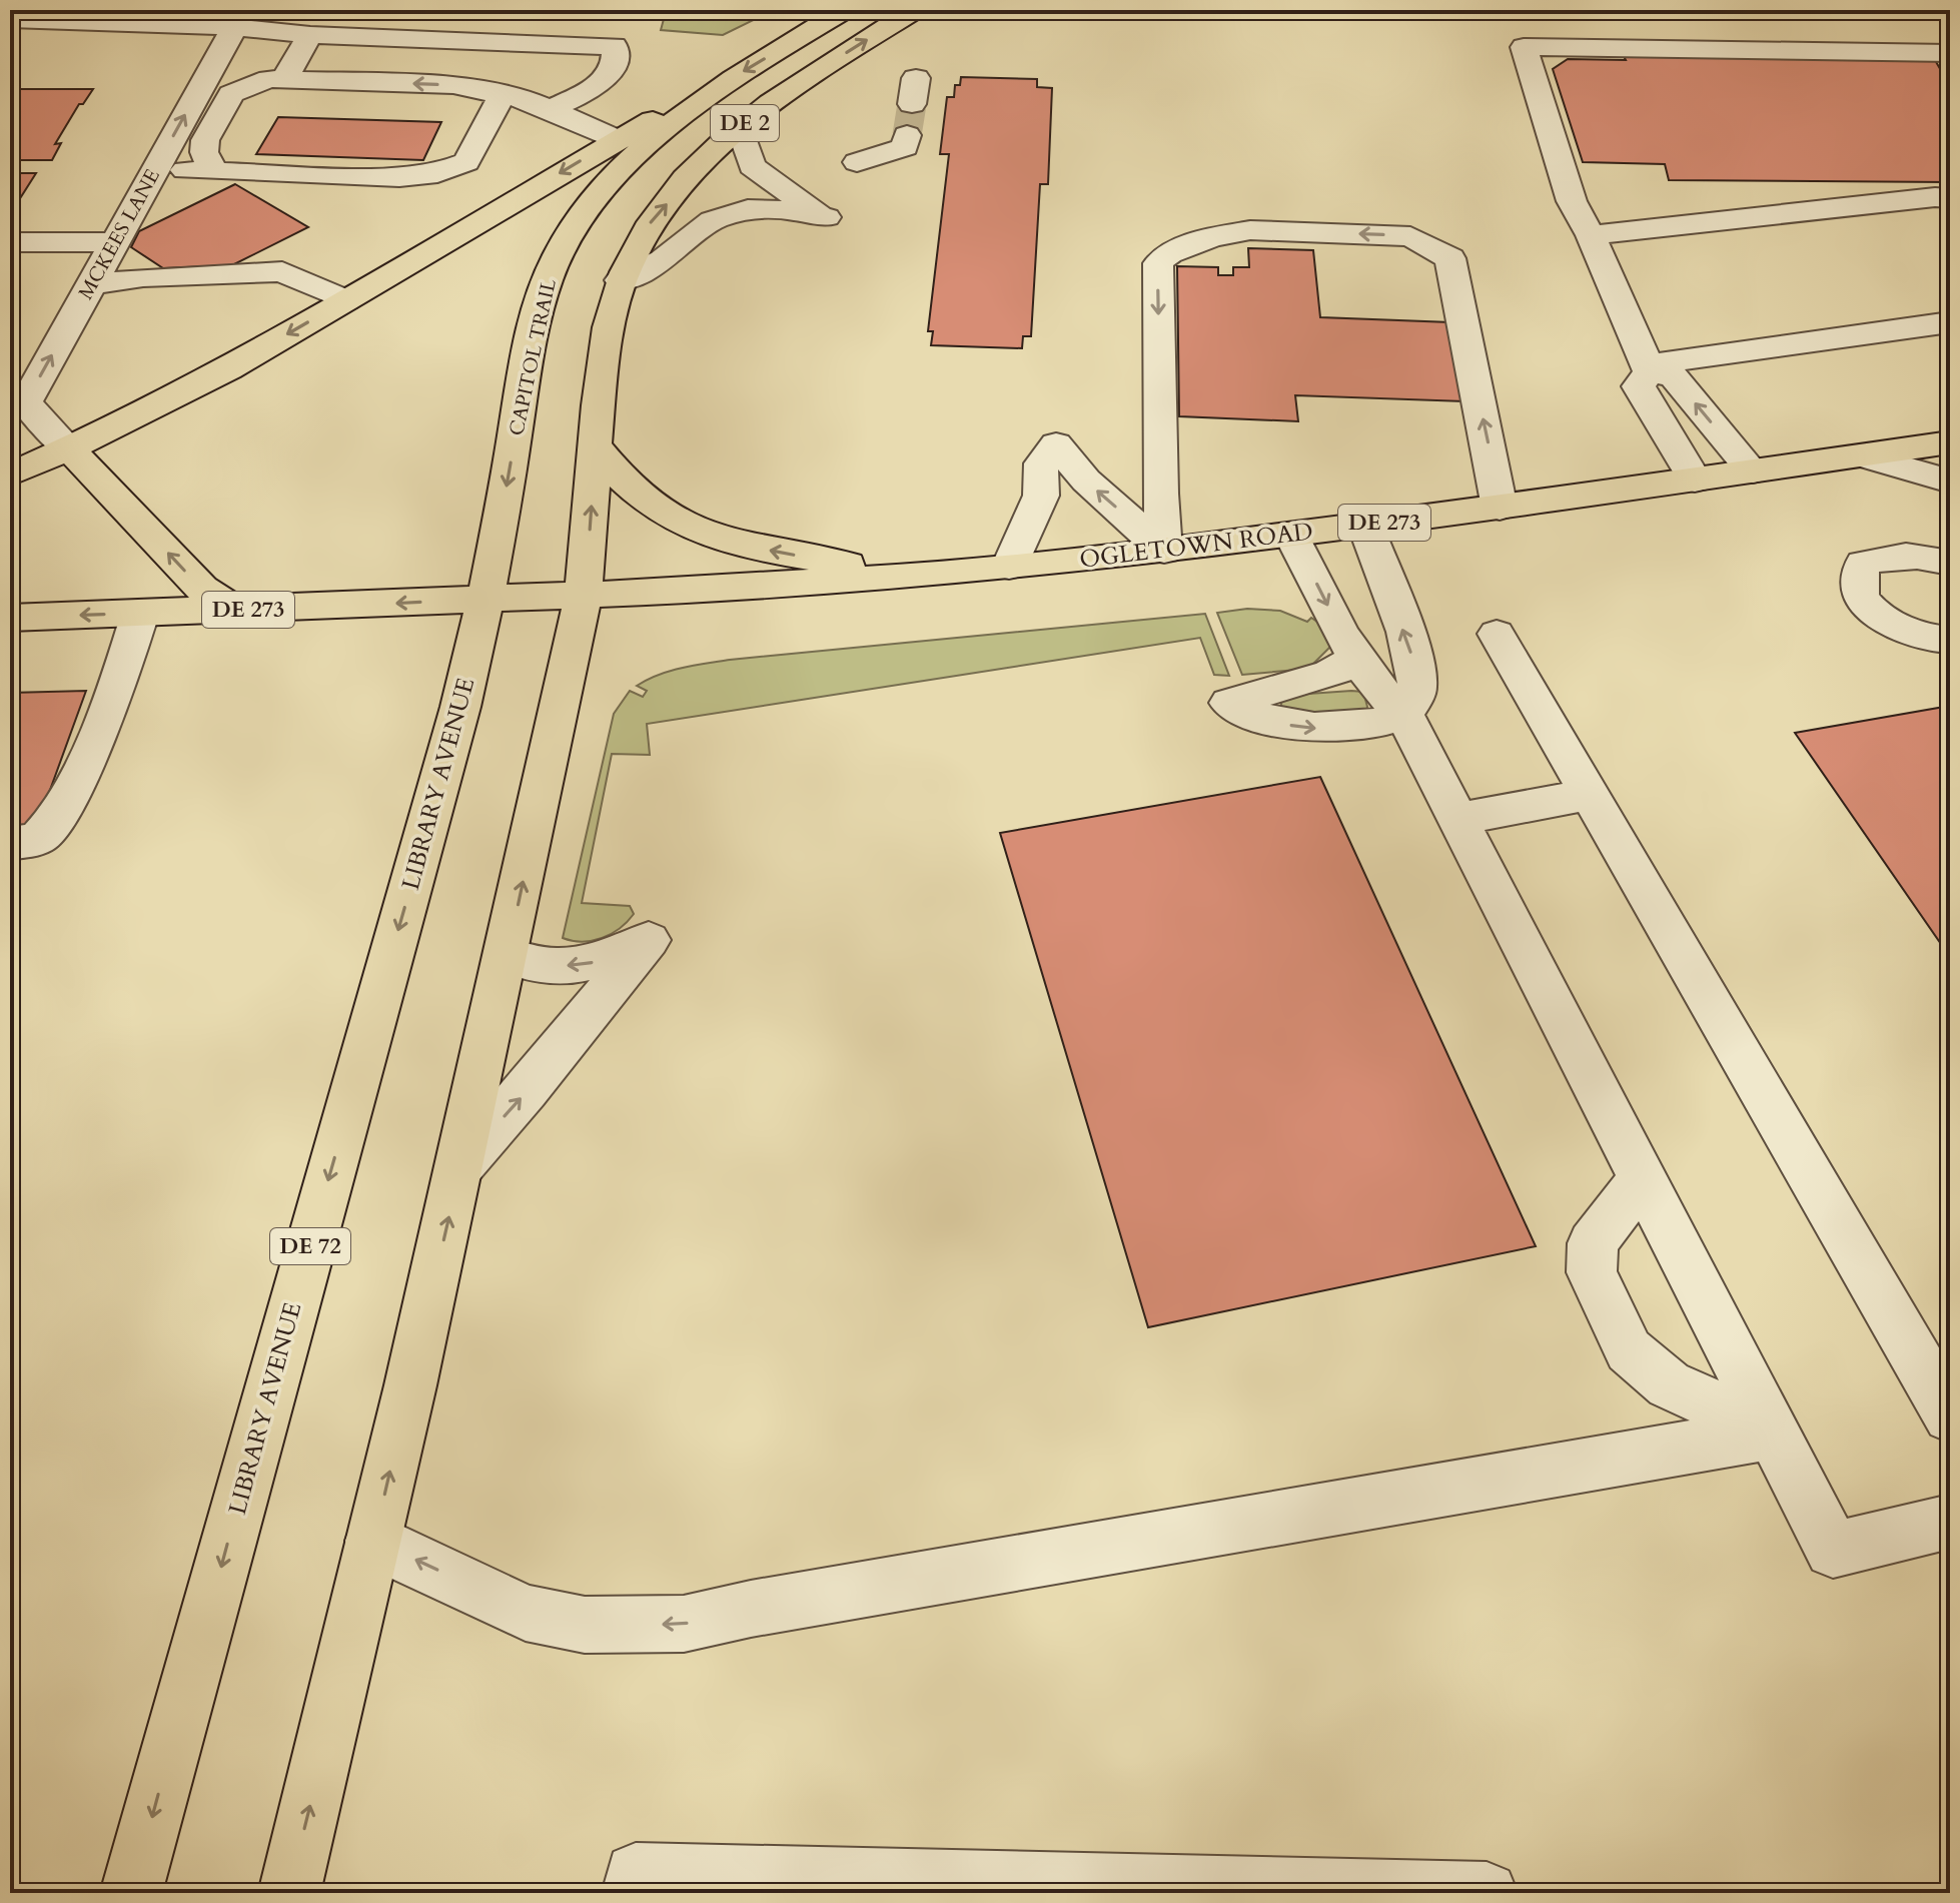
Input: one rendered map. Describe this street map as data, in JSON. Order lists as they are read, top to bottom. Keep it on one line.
{"streets":{"main road":["DE 2","CAPITOL TRAIL","DE 273","OGLETOWN ROAD","LIBRARY AVENUE","DE 72"],"street":["MCKEES LANE"]},"crossings":[["DE 2","OGLETOWN ROAD"],["CAPITOL TRAIL","DE 273"],["CAPITOL TRAIL","OGLETOWN ROAD"],["CAPITOL TRAIL","LIBRARY AVENUE"],["DE 273","OGLETOWN ROAD"],["DE 273","LIBRARY AVENUE"],["OGLETOWN ROAD","LIBRARY AVENUE"]],"one_way":["MCKEES LANE"]}
